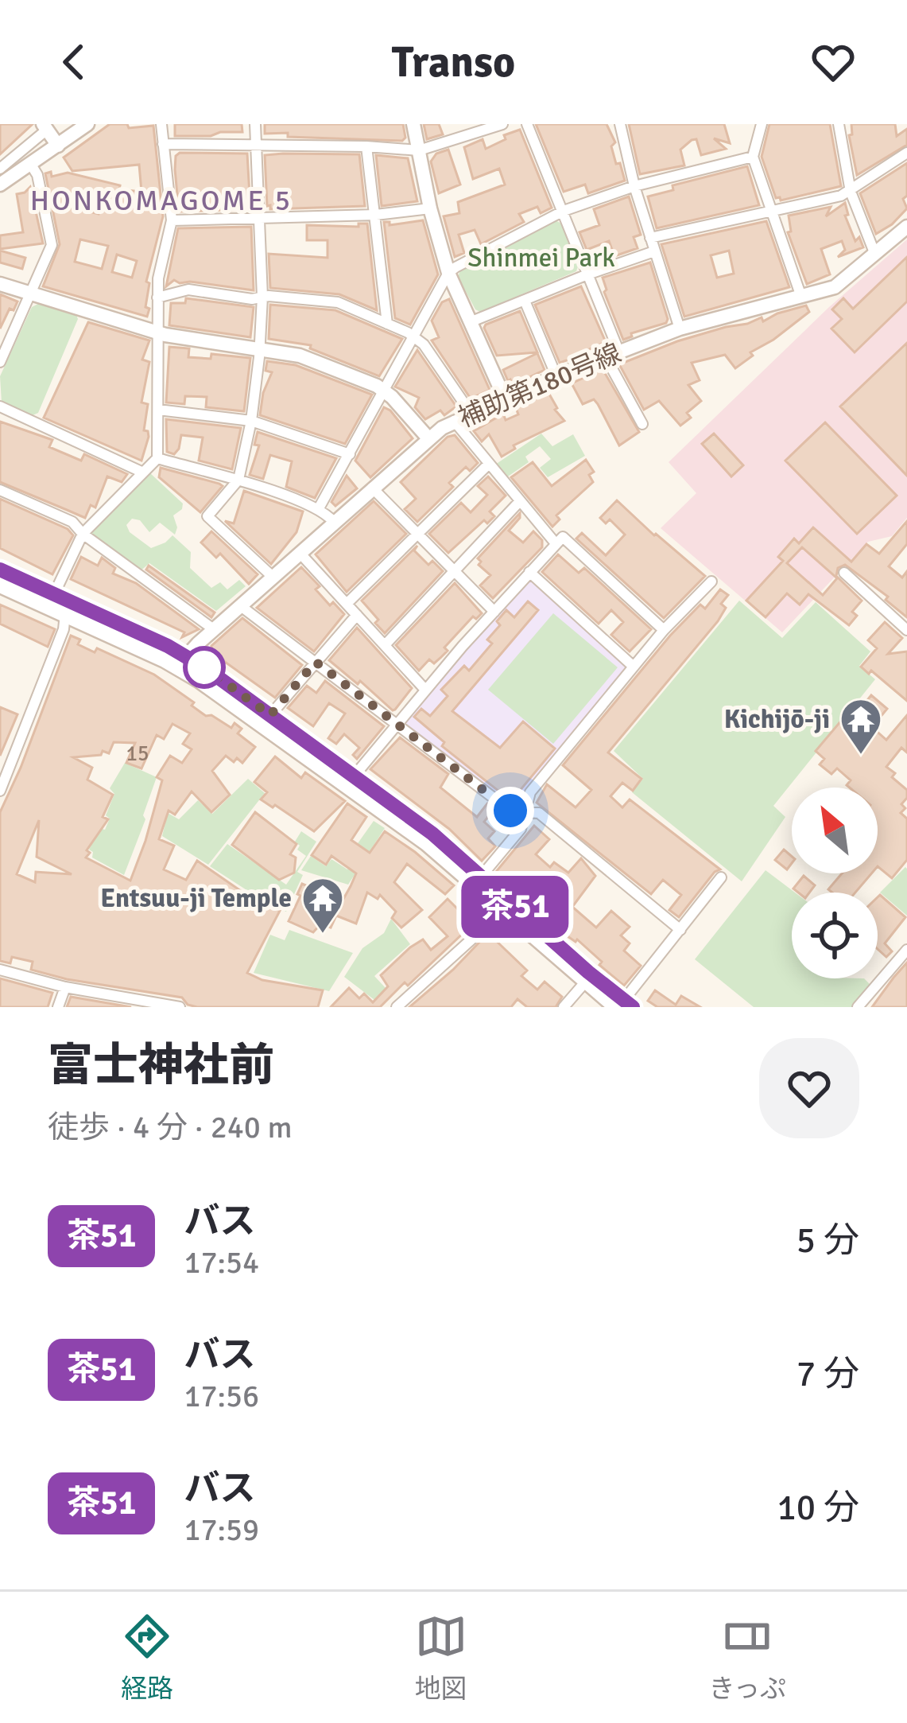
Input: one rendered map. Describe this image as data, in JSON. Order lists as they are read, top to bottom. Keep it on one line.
{"streets":{"street":["補助第180号線"]},"districts":["HONKOMAGOME 5"],"parks":["Shinmei Park"],"places":{"temple":["Kichijō-ji","Entsuu-ji Temple"]},"lines":["bus line 茶51"],"house_numbers":["15"],"north":"top left","page":{"header":"Transo","on_map":"茶51","heading":["富士神社前","徒歩 · 4 分 · 240 m"],"list":[{"mark":"茶51","name":"バス","note":"17:54","value":"5 分"},{"mark":"茶51","name":"バス","note":"17:56","value":"7 分"},{"mark":"茶51","name":"バス","note":"17:59","value":"10 分"}],"tabs":["経路","地図","きっぷ"]}}
